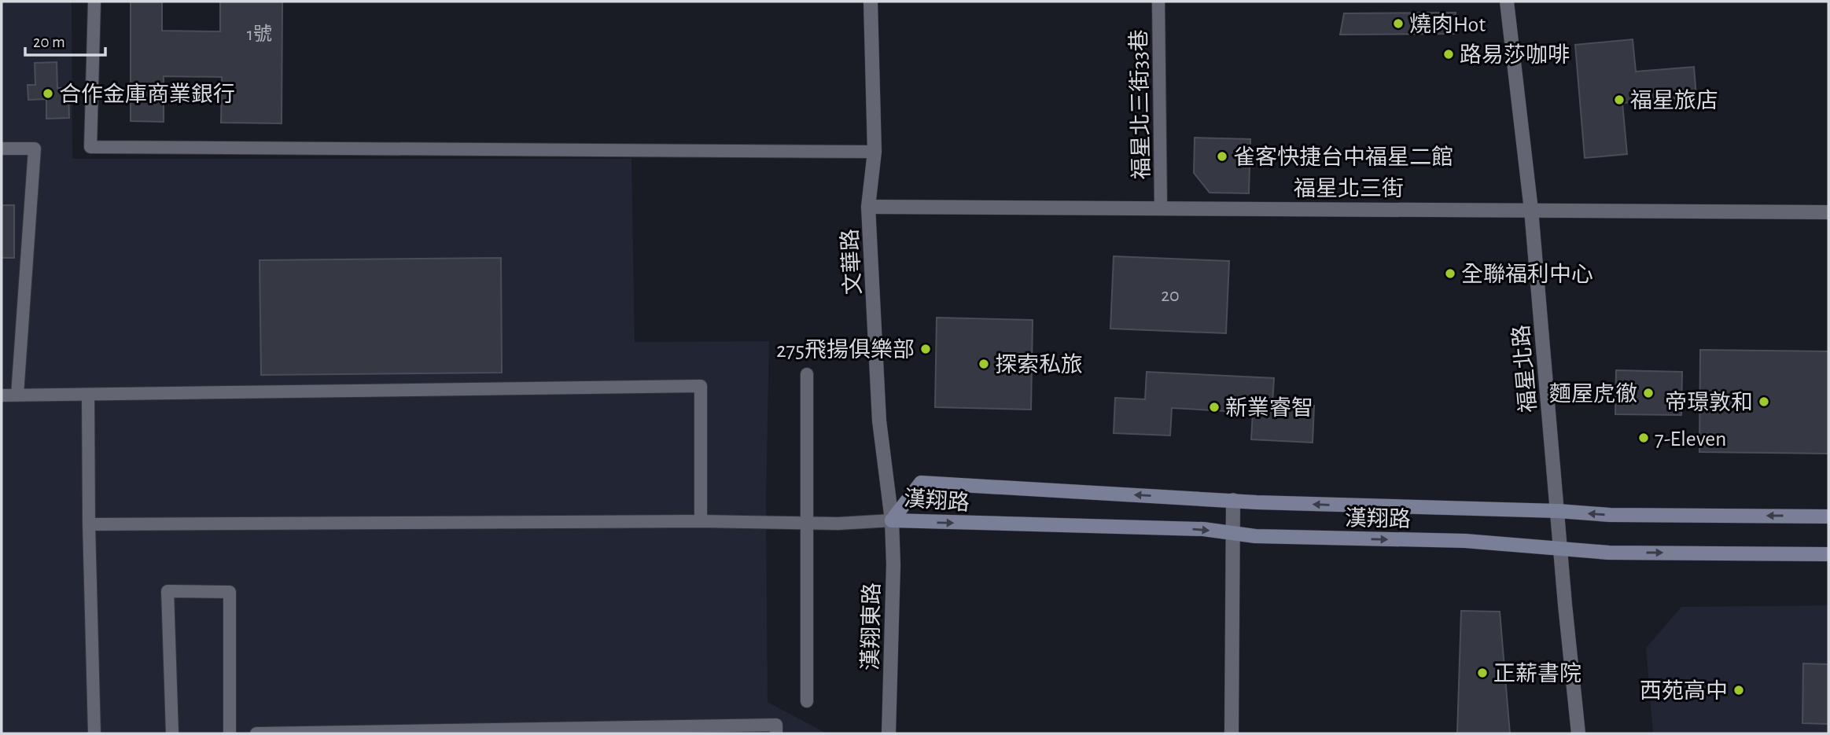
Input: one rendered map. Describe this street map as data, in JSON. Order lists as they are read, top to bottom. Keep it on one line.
{"streets":{"street":["福星北三街","文華路","福星北路","漢翔路","漢翔東路"],"lane":["福星北三街33巷"]},"crossings":[["福星北三街33巷","福星北三街"],["福星北三街","文華路"],["福星北三街","福星北路"],["文華路","漢翔路"],["文華路","漢翔東路"],["福星北路","漢翔路"],["漢翔路","漢翔東路"]],"places":["燒肉Hot","路易莎咖啡","合作金庫商業銀行","福星旅店","雀客快捷台中福星二館","全聯福利中心","275飛揚俱樂部","探索私旅","麵屋虎徹","帝璟敦和","新業睿智","7-Eleven","正薪書院","西苑高中"],"house_numbers":["1號","20"],"scale_bar":"20 m"}
